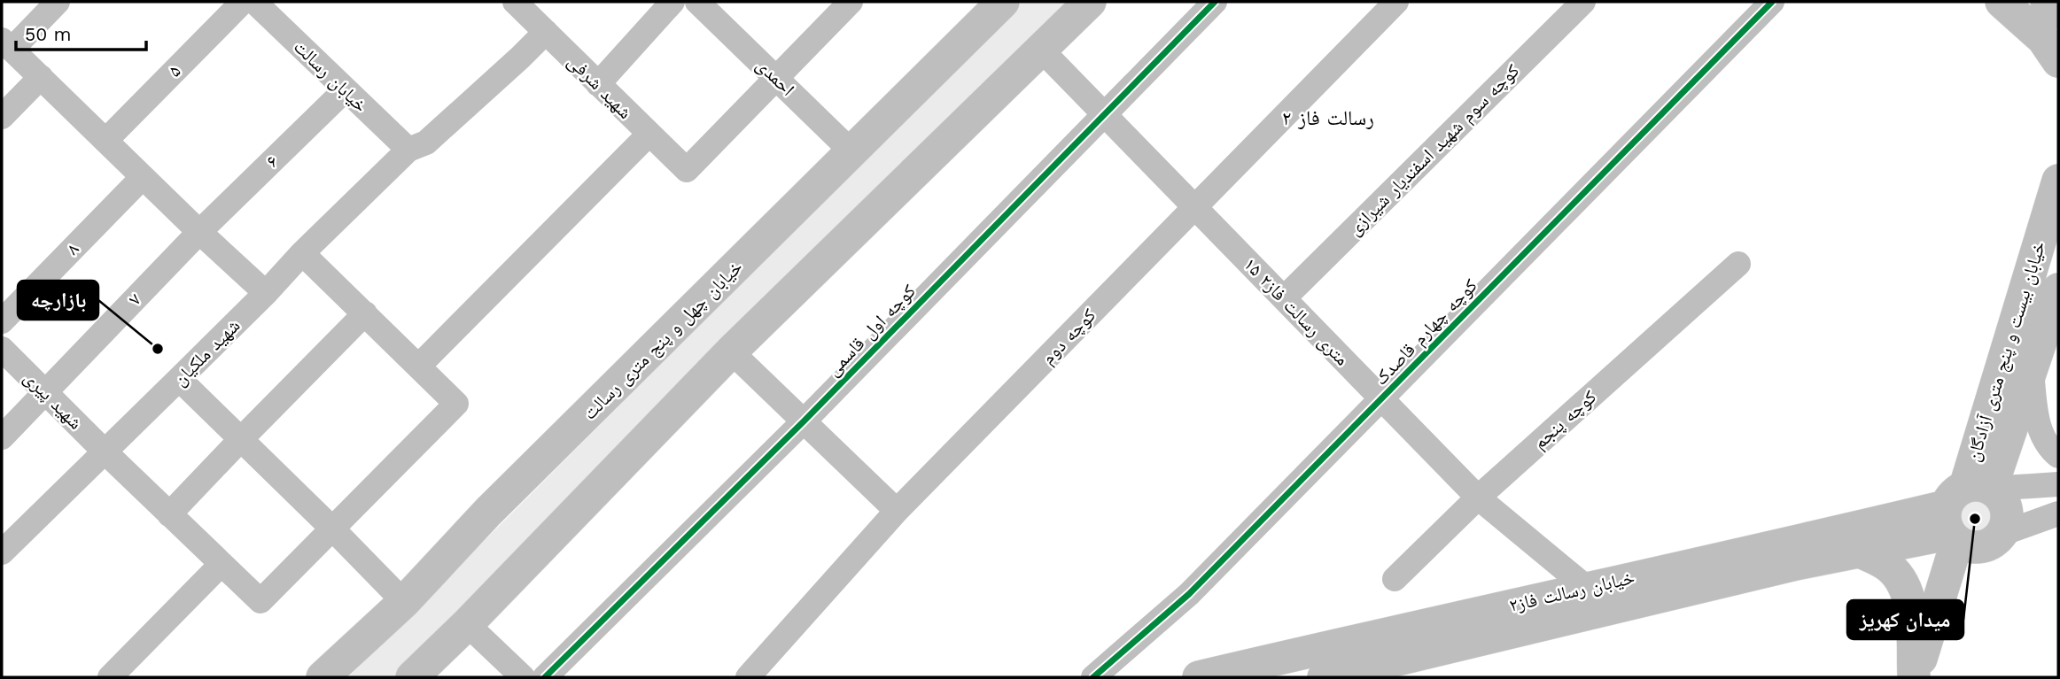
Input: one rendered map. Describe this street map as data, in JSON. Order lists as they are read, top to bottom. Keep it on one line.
{"streets":{"main road":["خیابان چهل و پنج متری رسالت","خیابان بیست و پنج متری آزادگان","خیابان رسالت فاز۲"],"street":["۵","خیابان رسالت","احمدی","شهید شرفی","کوچه سوم شهید اسفندیار شیرازی","۶","۸","۷","۱۵ متری رسالت فاز۲","کوچه اول قاسمی","کوچه چهارم قاصدک","کوچه دوم","شهید ملکیان","شهید پیری","کوچه پنجم"]},"crossings":[["خیابان رسالت","۶"],["خیابان رسالت","شهید ملکیان"],["احمدی","شهید شرفی"],["احمدی","خیابان چهل و پنج متری رسالت"],["شهید شرفی","شهید ملکیان"],["کوچه سوم شهید اسفندیار شیرازی","۱۵ متری رسالت فاز۲"],["۶","۷"],["۷","شهید پیری"],["۱۵ متری رسالت فاز۲","کوچه اول قاسمی"],["۱۵ متری رسالت فاز۲","کوچه چهارم قاصدک"],["۱۵ متری رسالت فاز۲","کوچه دوم"],["۱۵ متری رسالت فاز۲","کوچه پنجم"],["۱۵ متری رسالت فاز۲","خیابان رسالت فاز۲"],["خیابان بیست و پنج متری آزادگان","خیابان رسالت فاز۲"],["شهید ملکیان","شهید پیری"]],"districts":["رسالت فاز ۲"],"places":["بازارچه","میدان کهریز"],"scale_bar":"50 m"}
